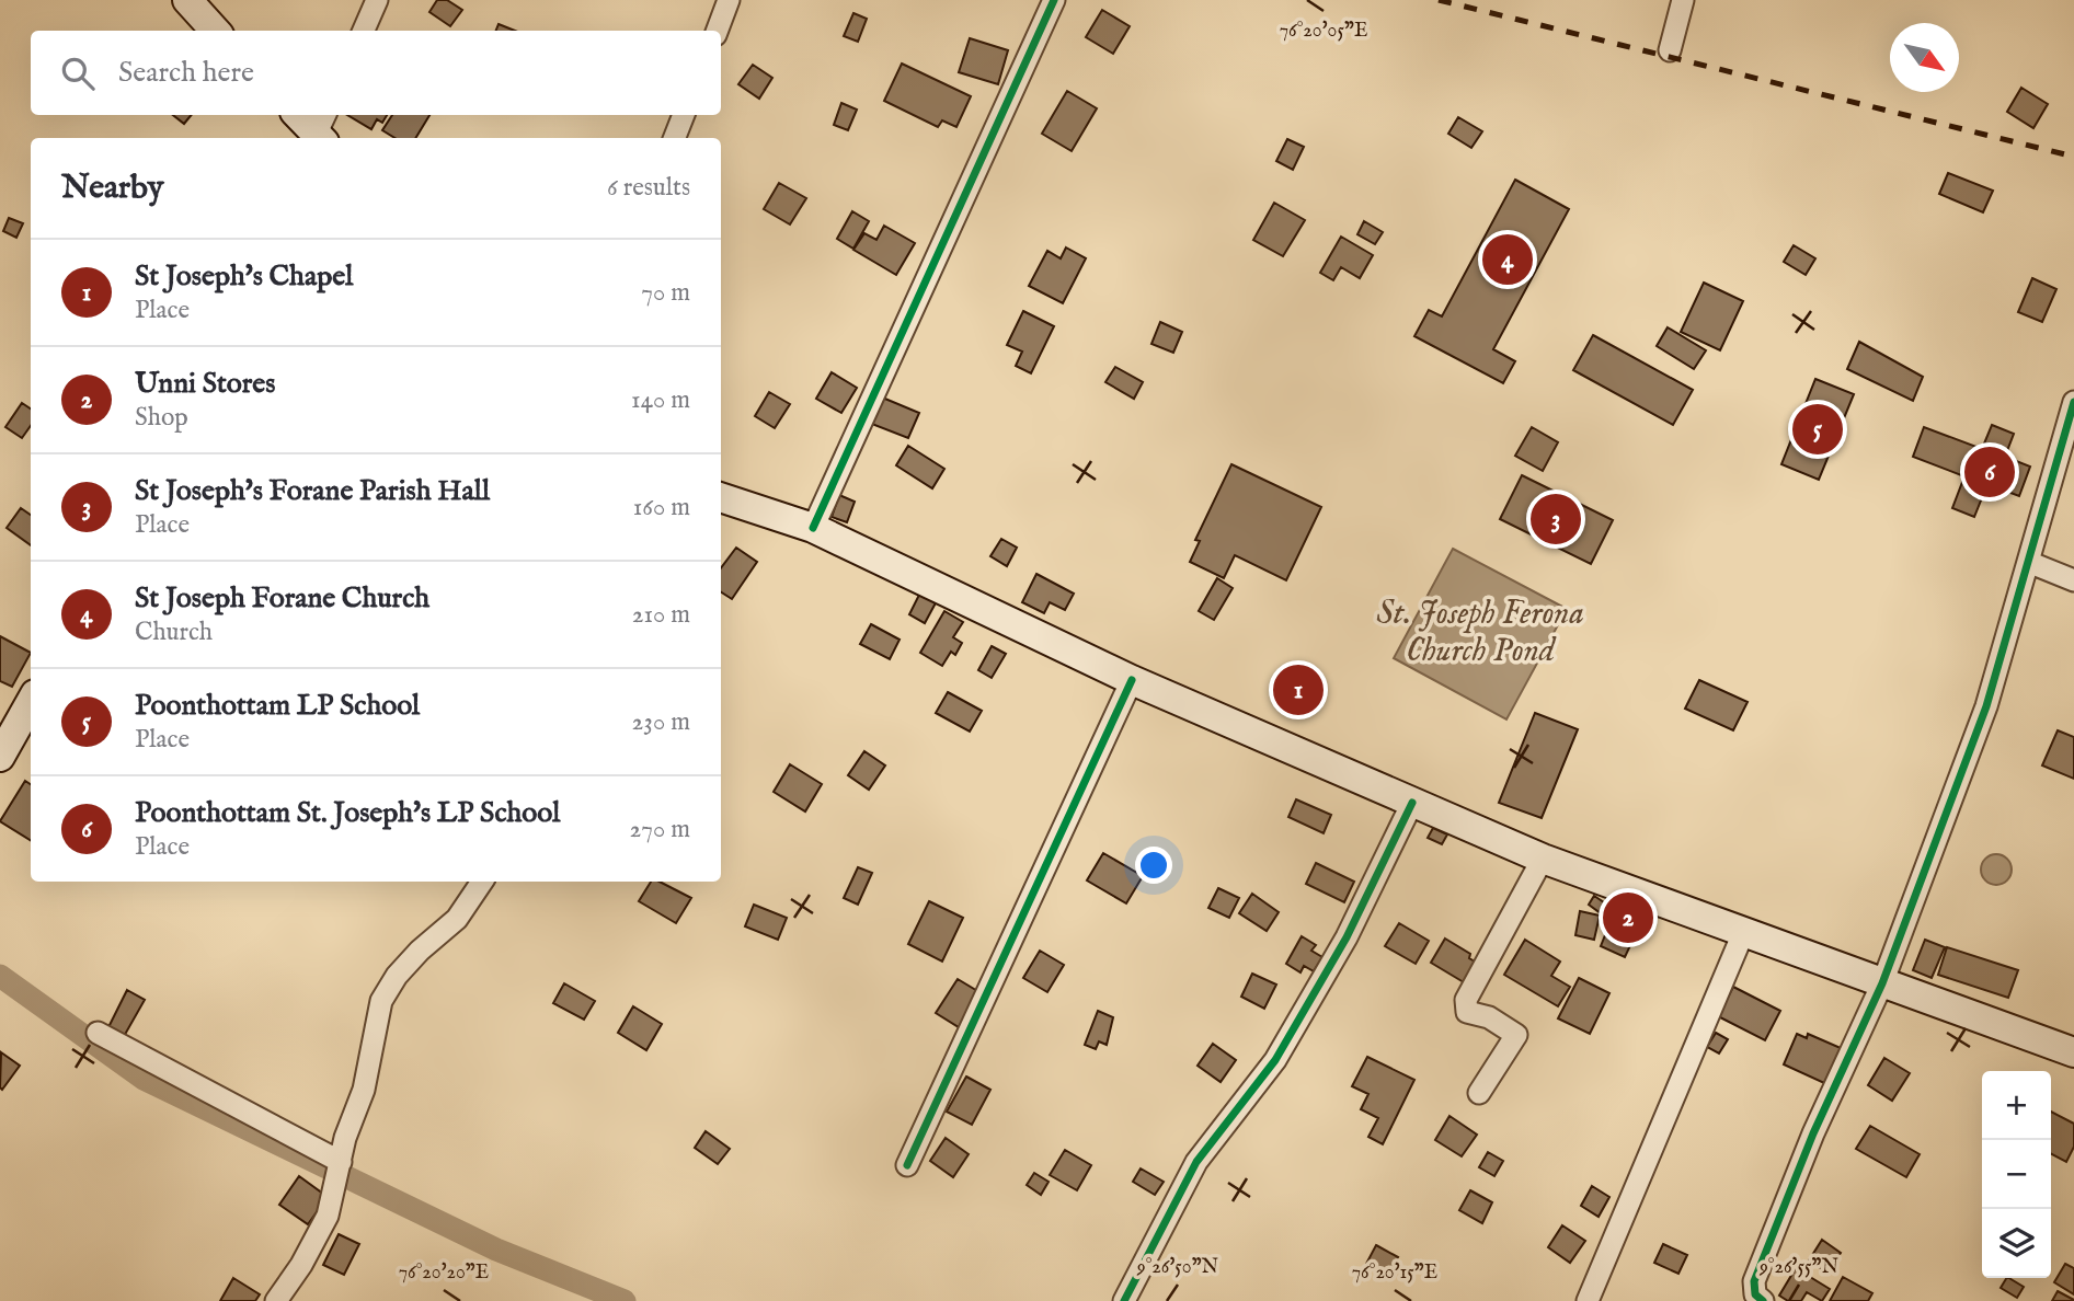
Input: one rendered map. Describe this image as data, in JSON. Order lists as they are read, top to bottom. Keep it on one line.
{"water":["St. Joseph Ferona Church Pond"],"north":"bottom right","page":{"search":"Search here","heading":["Nearby","6 results"],"pins":["4","5","6","3","1","2"],"list":[{"mark":"1","name":"St Joseph's Chapel","note":"Place","value":"70 m"},{"mark":"2","name":"Unni Stores","note":"Shop","value":"140 m"},{"mark":"3","name":"St Joseph's Forane Parish Hall","note":"Place","value":"160 m"},{"mark":"4","name":"St Joseph Forane Church","note":"Church","value":"210 m"},{"mark":"5","name":"Poonthottam LP School","note":"Place","value":"230 m"},{"mark":"6","name":"Poonthottam St. Joseph's LP School","note":"Place","value":"270 m"}],"map_buttons":["+","−"]},"coordinates":["76°20'05\"E","9°26'50\"N","9°26'55\"N","76°20'20\"E","76°20'15\"E"]}
